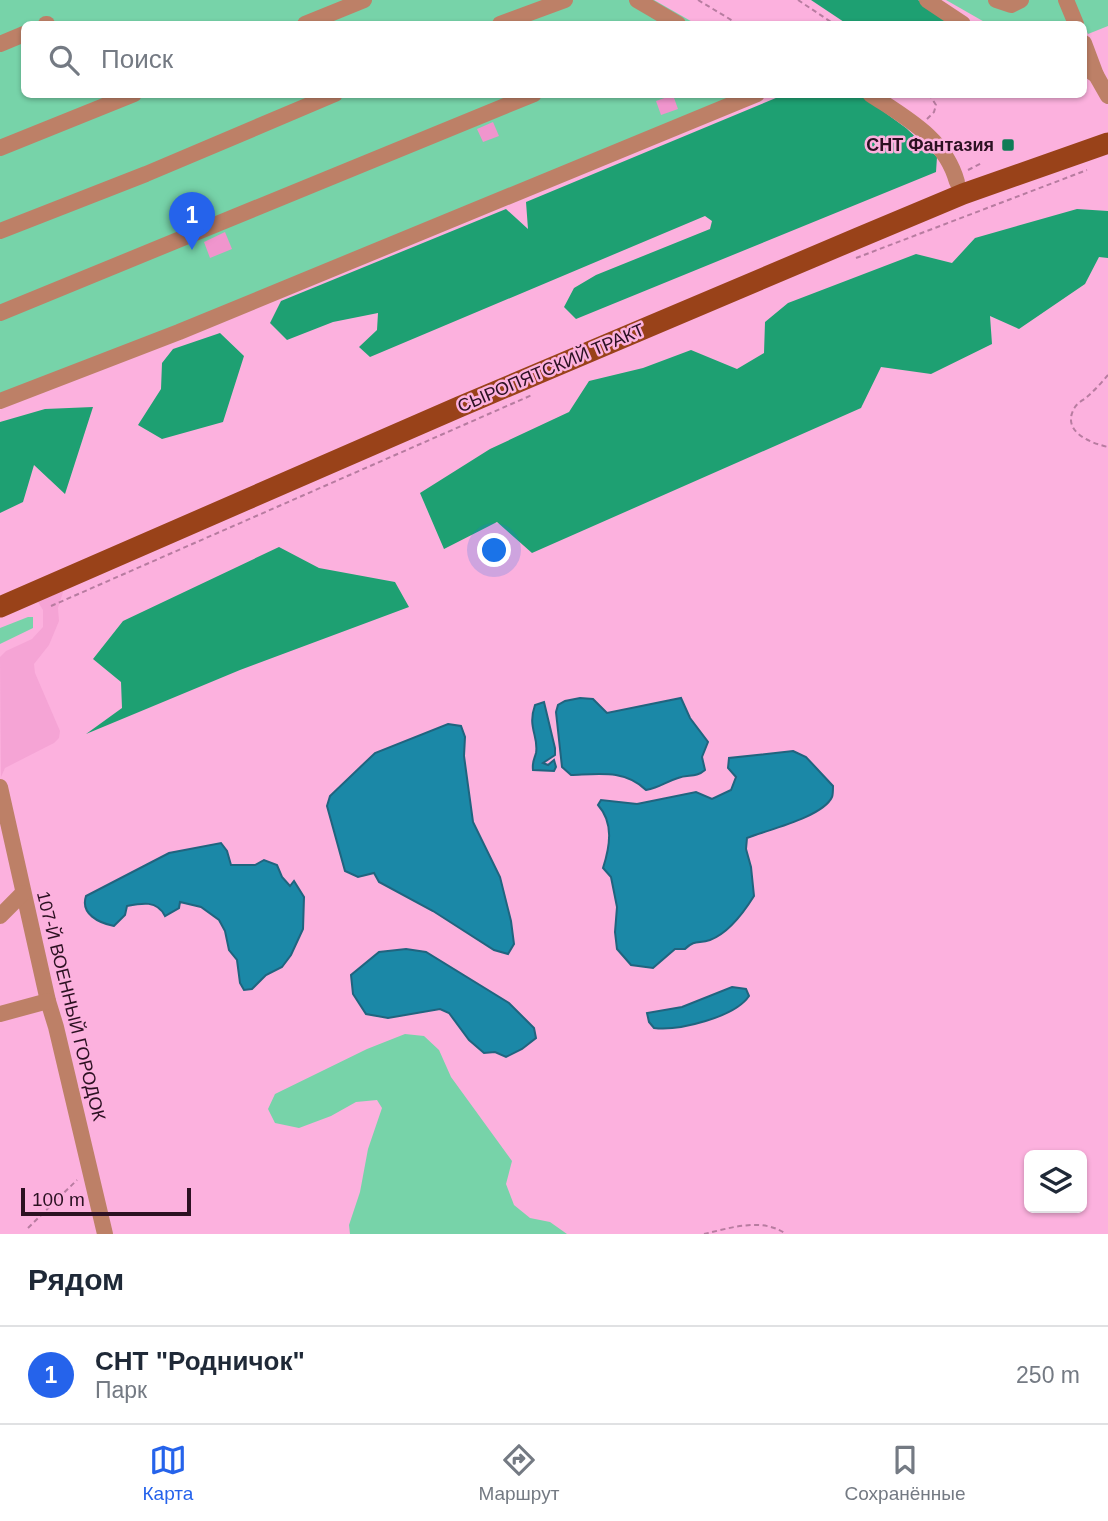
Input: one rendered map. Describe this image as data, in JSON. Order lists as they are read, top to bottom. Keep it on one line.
{"streets":{"main road":["СЫРОПЯТСКИЙ ТРАКТ"],"street":["107-Й ВОЕННЫЙ ГОРОДОК"]},"places":{"transit":["СНТ Фантазия"]},"scale_bar":"100 m","page":{"search":"Поиск","pins":"1","scale":"100 m","heading":"Рядом","list":[{"mark":"1","name":"СНТ \"Родничок\"","note":"Парк","value":"250 m"}],"nav":["Карта","Маршрут","Сохранённые"]}}
